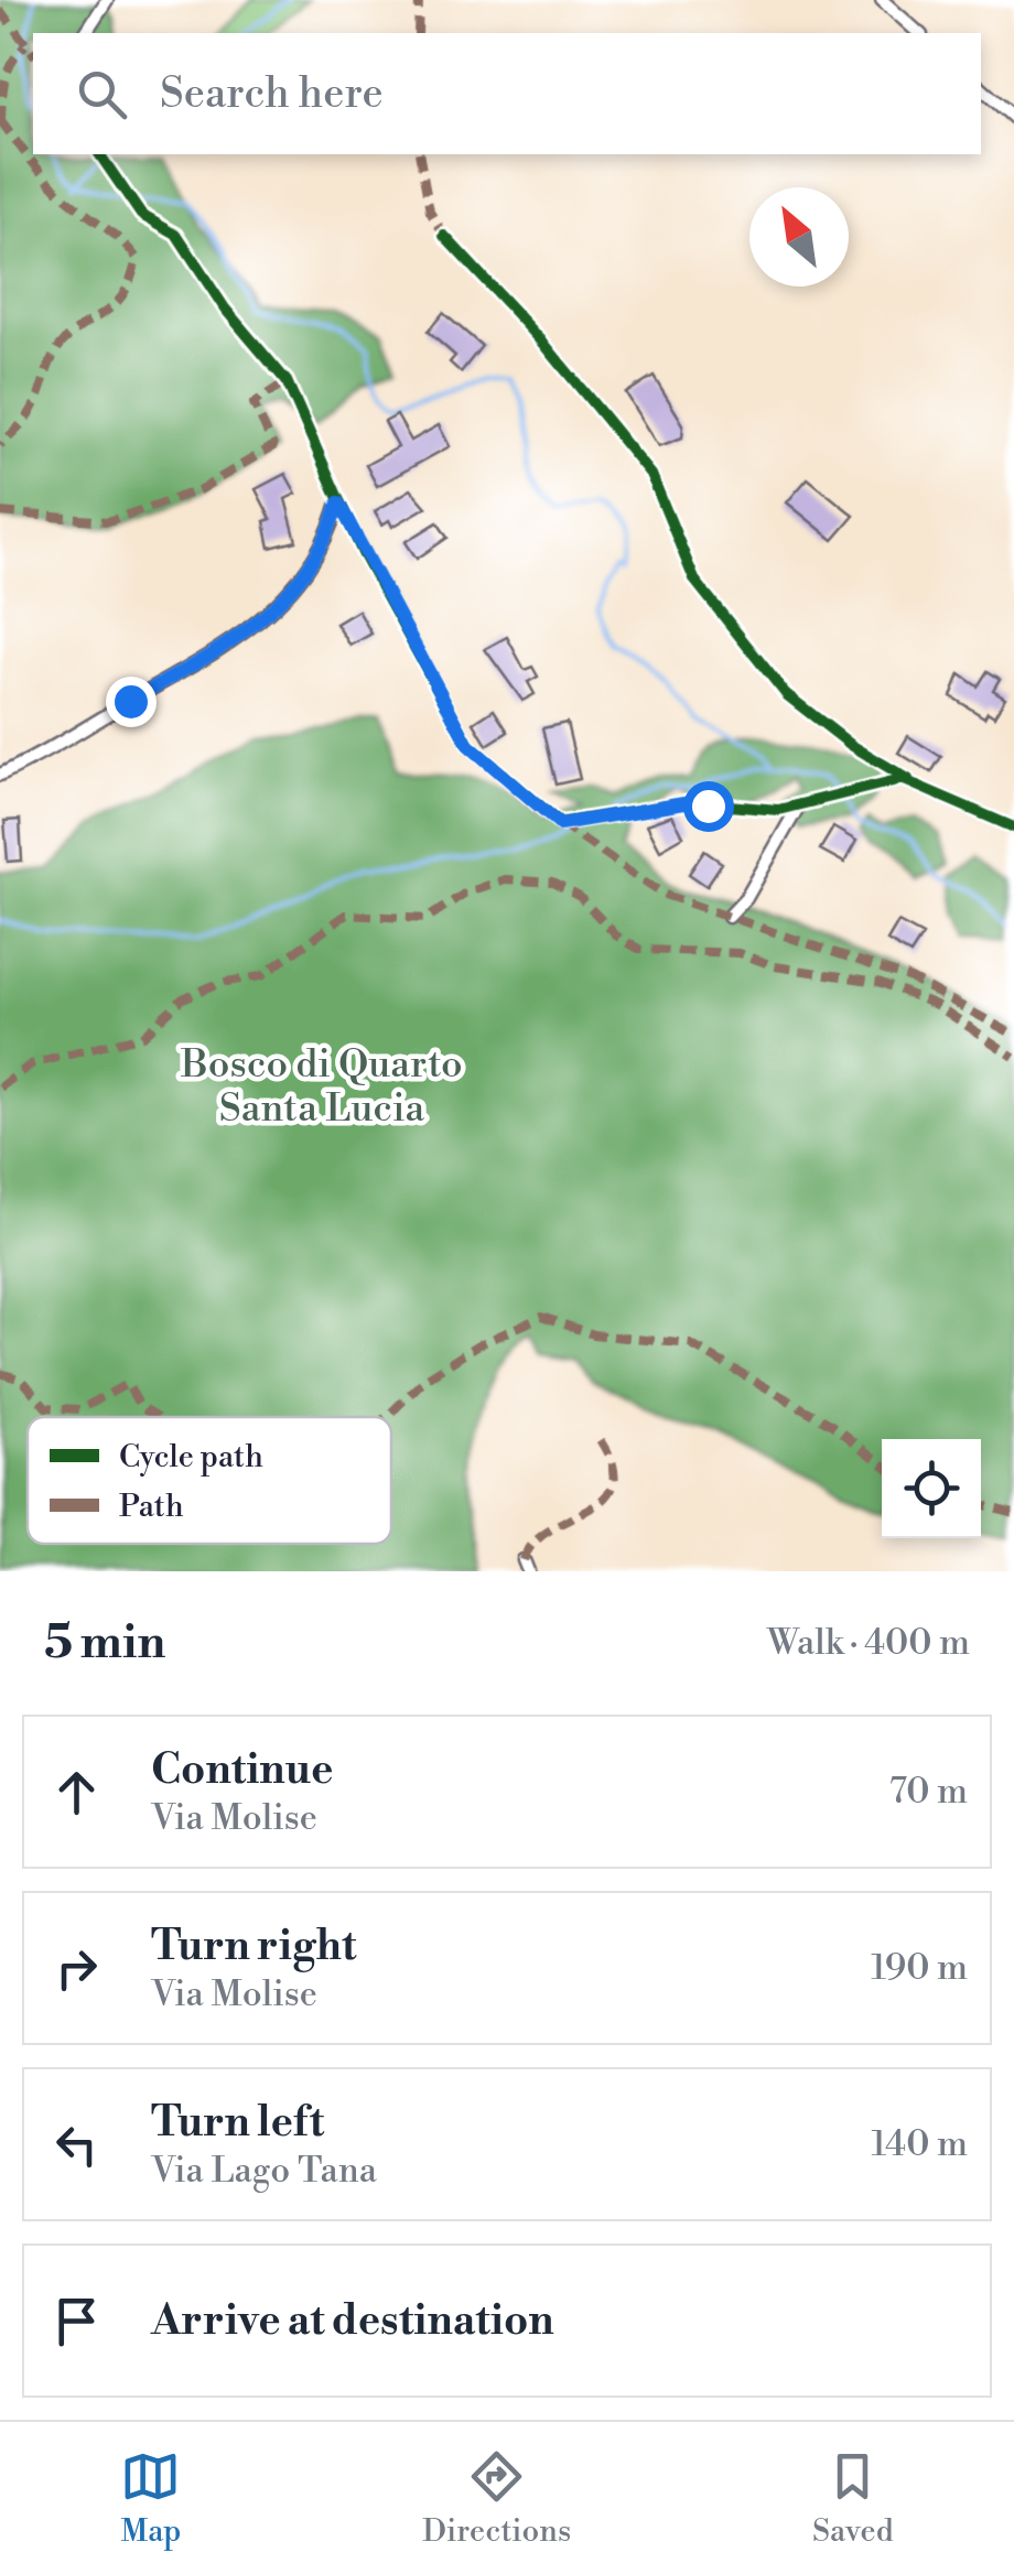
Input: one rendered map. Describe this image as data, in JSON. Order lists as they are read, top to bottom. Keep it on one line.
{"parks":["Bosco di Quarto Santa Lucia"],"legend":["Cycle path","Path"],"north":"top left","page":{"search":"Search here","heading":["5 min","Walk · 400 m"],"list":[["Continue","Via Molise","70 m"],["Turn right","Via Molise","190 m"],["Turn left","Via Lago Tana","140 m"],"Arrive at destination"],"nav":["Map","Directions","Saved"]}}
